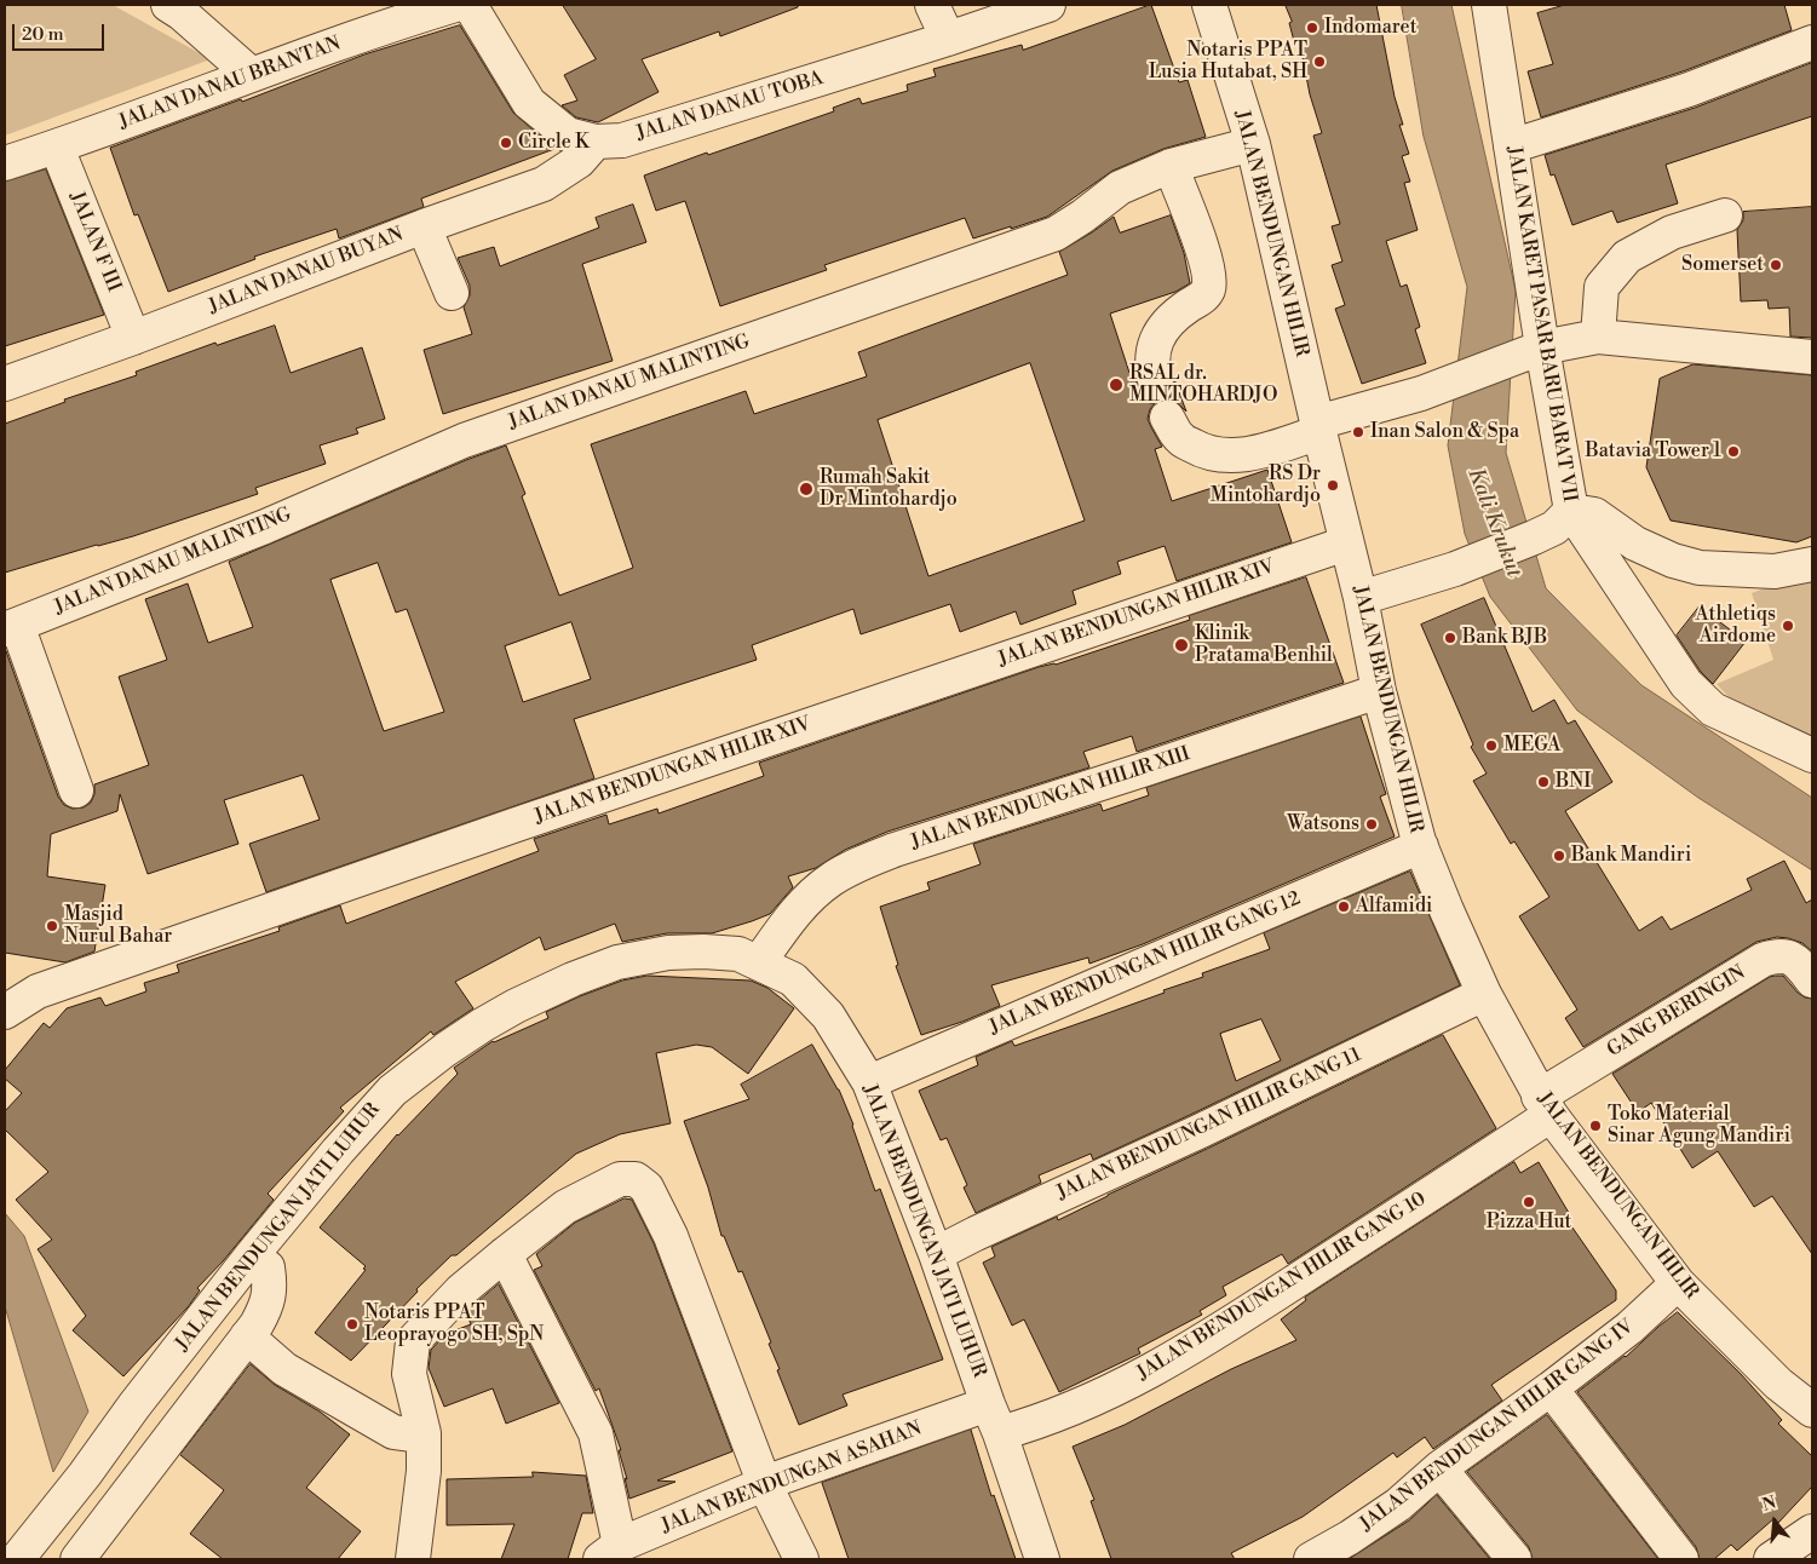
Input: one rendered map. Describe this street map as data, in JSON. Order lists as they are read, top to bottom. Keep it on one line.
{"streets":{"street":["JALAN DANAU BRANTAN","JALAN DANAU TOBA","JALAN BENDUNGAN HILIR","JALAN F III","JALAN DANAU BUYAN","JALAN KARET PASAR BARU BARAT VII","JALAN DANAU MALINTING","JALAN BENDUNGAN HILIR XIV","JALAN BENDUNGAN HILIR XIII","JALAN BENDUNGAN HILIR GANG 12","GANG BERINGIN","JALAN BENDUNGAN HILIR GANG 11","JALAN BENDUNGAN JATI LUHUR","JALAN BENDUNGAN HILIR GANG 10","JALAN BENDUNGAN HILIR GANG IV","JALAN BENDUNGAN ASAHAN"]},"crossings":[["JALAN DANAU BRANTAN","JALAN F III"],["JALAN DANAU TOBA","JALAN DANAU BUYAN"],["JALAN BENDUNGAN HILIR","JALAN DANAU MALINTING"],["JALAN BENDUNGAN HILIR","JALAN BENDUNGAN HILIR XIV"],["JALAN BENDUNGAN HILIR","JALAN BENDUNGAN HILIR XIII"],["JALAN BENDUNGAN HILIR","JALAN BENDUNGAN HILIR GANG 12"],["JALAN BENDUNGAN HILIR","GANG BERINGIN"],["JALAN BENDUNGAN HILIR","JALAN BENDUNGAN HILIR GANG 11"],["JALAN BENDUNGAN HILIR","JALAN BENDUNGAN HILIR GANG 10"],["JALAN BENDUNGAN HILIR","JALAN BENDUNGAN HILIR GANG IV"],["JALAN F III","JALAN DANAU BUYAN"],["JALAN BENDUNGAN HILIR XIII","JALAN BENDUNGAN JATI LUHUR"],["JALAN BENDUNGAN HILIR GANG 12","JALAN BENDUNGAN JATI LUHUR"],["GANG BERINGIN","JALAN BENDUNGAN HILIR GANG 10"],["JALAN BENDUNGAN HILIR GANG 11","JALAN BENDUNGAN JATI LUHUR"],["JALAN BENDUNGAN JATI LUHUR","JALAN BENDUNGAN HILIR GANG 10"],["JALAN BENDUNGAN JATI LUHUR","JALAN BENDUNGAN ASAHAN"],["JALAN BENDUNGAN HILIR GANG 10","JALAN BENDUNGAN ASAHAN"]],"water":["Kali Krukut"],"places":["Indomaret","Notaris PPAT Lusia Hutabat, SH","Circle K","Somerset","RSAL dr. MINTOHARDJO","Inan Salon & Spa","Batavia Tower 1","RS Dr Mintohardjo","Rumah Sakit Dr Mintohardjo","Athletiqs Airdome","Bank BJB","Klinik Pratama Benhil","MEGA","BNI","Watsons","Bank Mandiri","Alfamidi","Masjid Nurul Bahar","Toko Material Sinar Agung Mandiri","Pizza Hut","Notaris PPAT Leoprayogo SH, SpN"],"scale_bar":"20 m","north":"top"}
